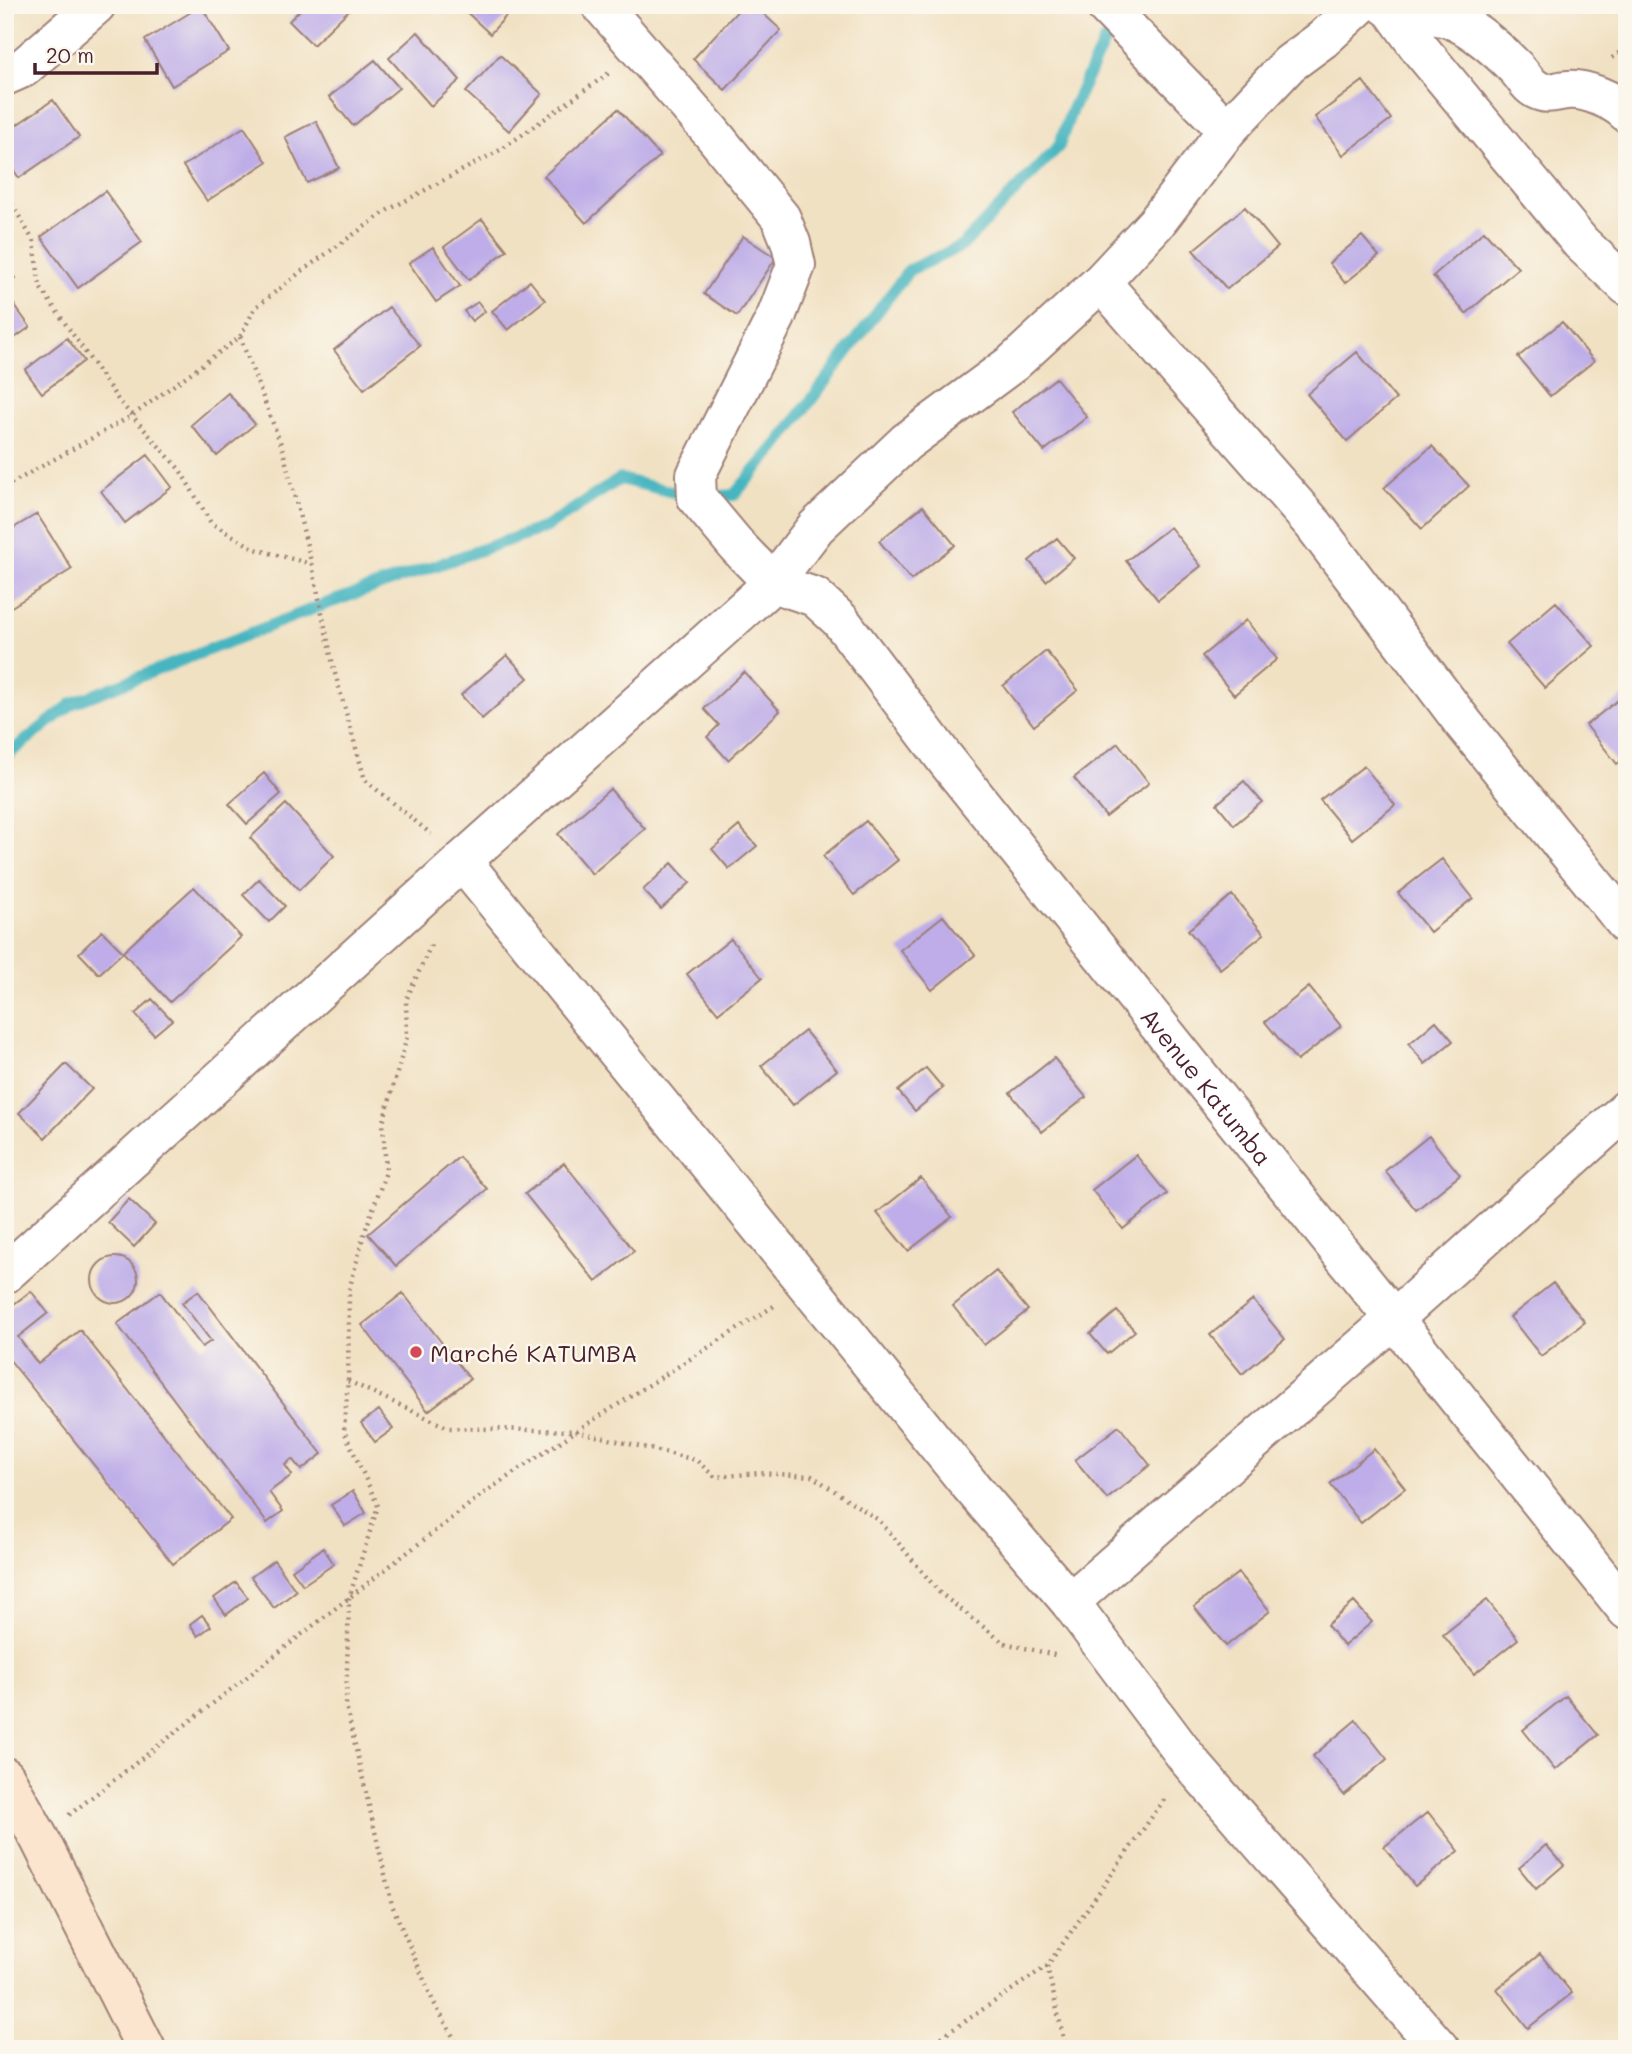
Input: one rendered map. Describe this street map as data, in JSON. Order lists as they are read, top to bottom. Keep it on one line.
{"streets":{"street":["Avenue Katumba"]},"places":["Marché KATUMBA"],"scale_bar":"20 m"}
